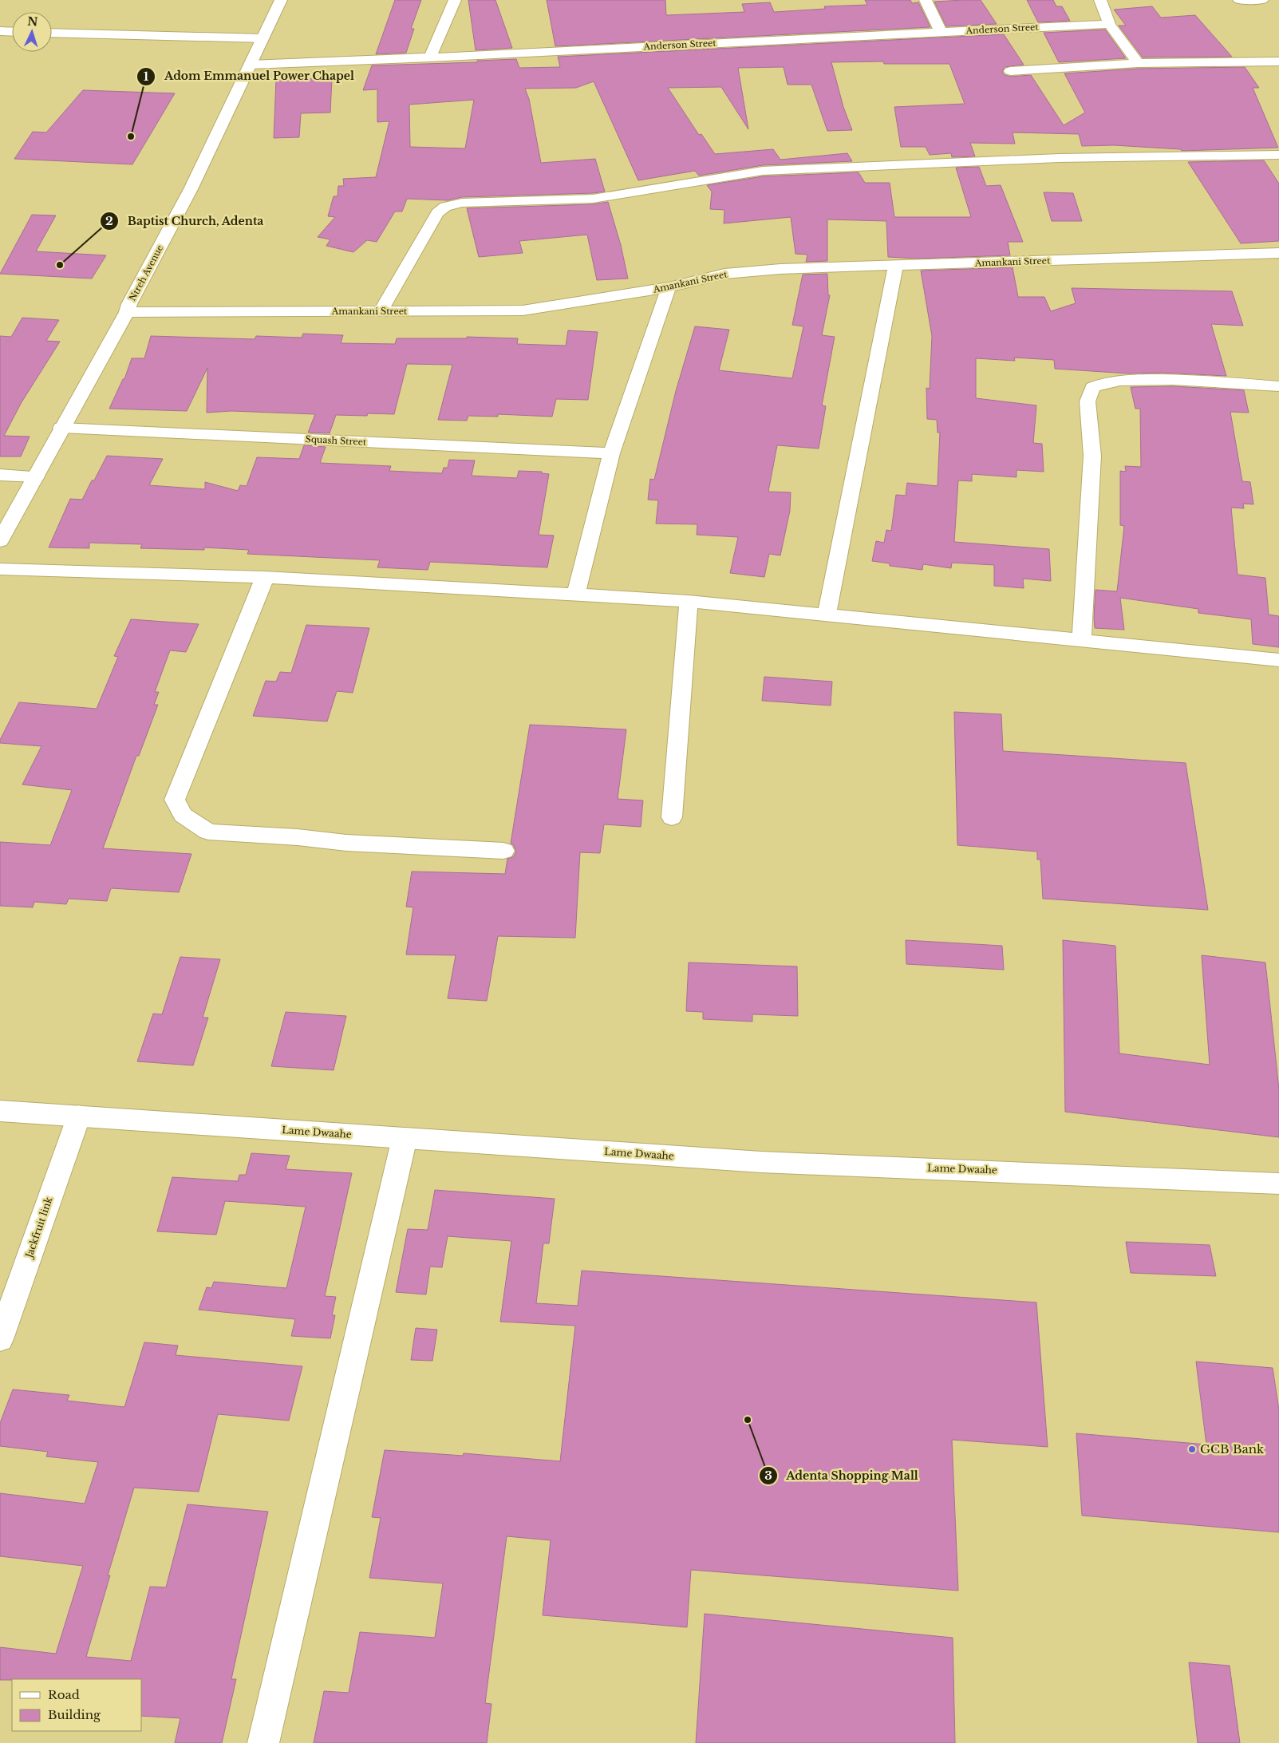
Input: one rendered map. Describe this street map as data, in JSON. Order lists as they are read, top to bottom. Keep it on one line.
{"streets":{"street":["Anderson Street","Amankani Street","Ntreh Avenue","Squash Street","Lame Dwaahe","Jackfruit link"]},"crossings":[["Anderson Street","Ntreh Avenue"],["Amankani Street","Ntreh Avenue"],["Ntreh Avenue","Squash Street"],["Lame Dwaahe","Jackfruit link"]],"places":["Adom Emmanuel Power Chapel","Baptist Church, Adenta","Adenta Shopping Mall","GCB Bank"],"legend":["Road","Building"],"north":"top"}
